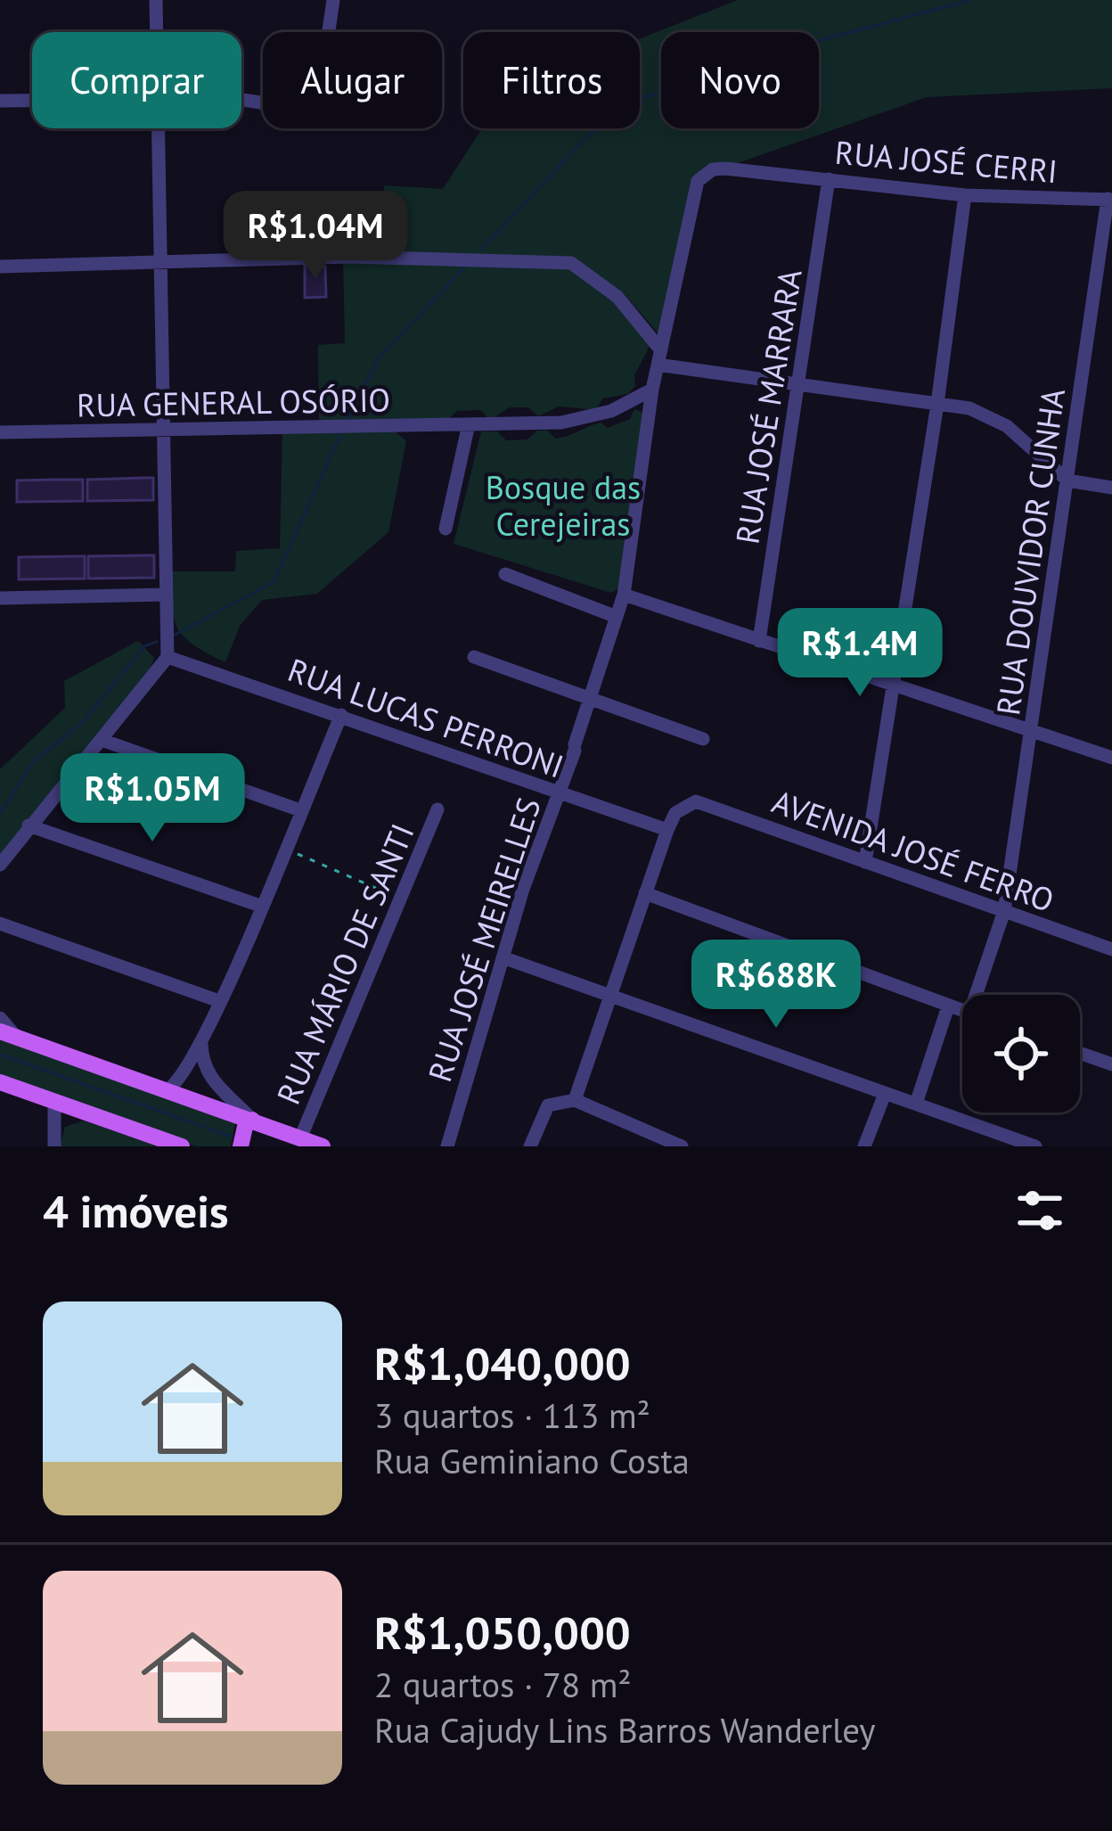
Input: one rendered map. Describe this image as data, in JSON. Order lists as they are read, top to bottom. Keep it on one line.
{"streets":{"street":["RUA JOSÉ CERRI","RUA GENERAL OSÓRIO","RUA JOSÉ MARRARA","RUA DOUVIDOR CUNHA","RUA LUCAS PERRONI","AVENIDA JOSÉ FERRO","RUA JOSÉ MEIRELLES","RUA MÁRIO DE SANTI"]},"crossings":[["RUA JOSÉ CERRI","RUA JOSÉ MARRARA"],["RUA JOSÉ CERRI","RUA DOUVIDOR CUNHA"],["RUA JOSÉ CERRI","RUA JOSÉ MEIRELLES"],["RUA GENERAL OSÓRIO","RUA JOSÉ MEIRELLES"],["RUA DOUVIDOR CUNHA","AVENIDA JOSÉ FERRO"],["RUA LUCAS PERRONI","AVENIDA JOSÉ FERRO"],["RUA LUCAS PERRONI","RUA JOSÉ MEIRELLES"]],"parks":["Bosque das Cerejeiras"],"page":{"chip":["Comprar","Alugar","Filtros","Novo"],"price":["R$1.04M","R$1.4M","R$1.05M","R$688K"],"heading":"4 imóveis","list":[{"name":"R$1,040,000","note":"3 quartos · 113 m² · Rua Geminiano Costa"},{"name":"R$1,050,000","note":"2 quartos · 78 m² · Rua Cajudy Lins Barros Wanderley"}]}}
